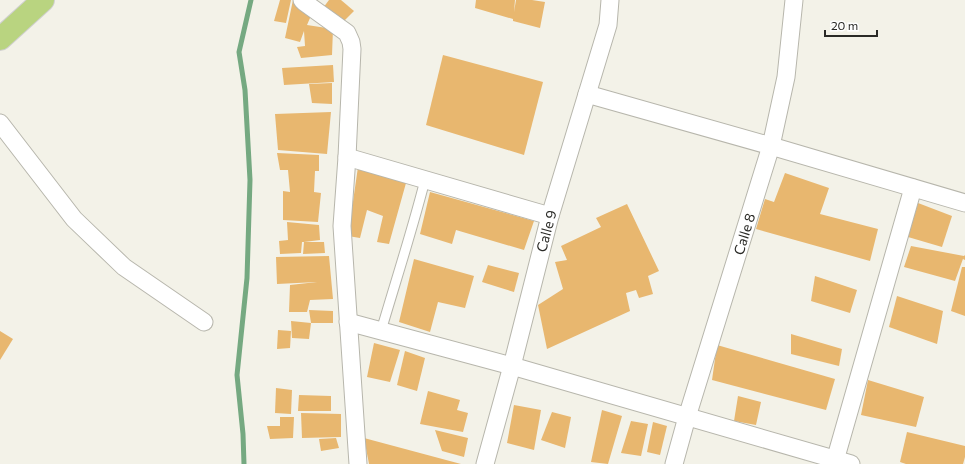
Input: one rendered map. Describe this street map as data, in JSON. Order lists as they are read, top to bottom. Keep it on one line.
{"streets":{"street":["Calle 9","Calle 8"]},"scale_bar":"20 m"}
